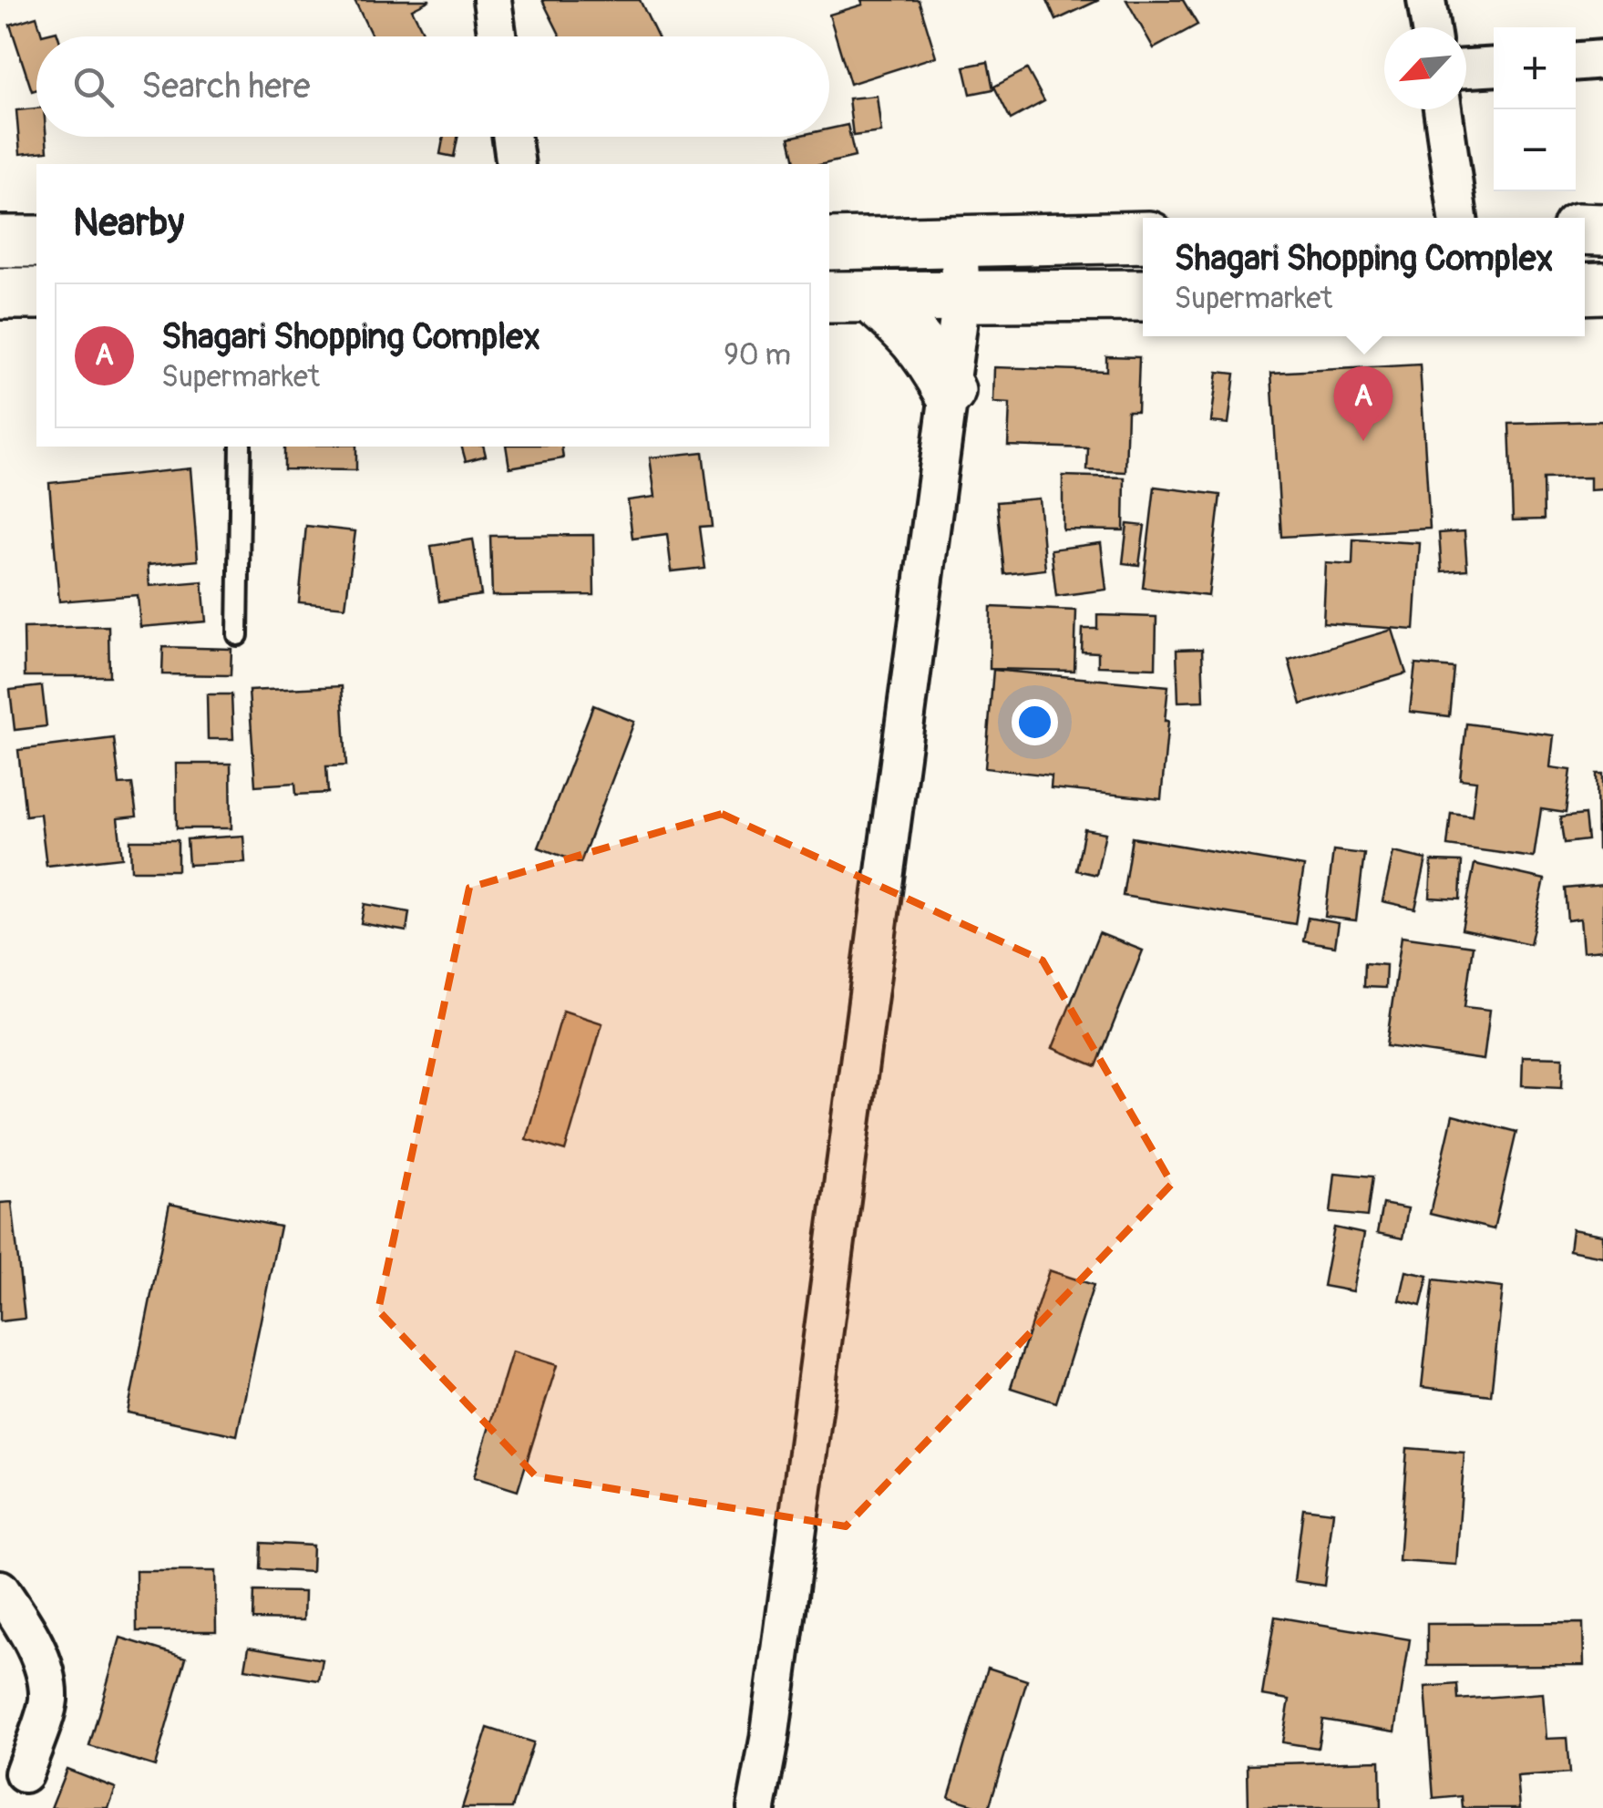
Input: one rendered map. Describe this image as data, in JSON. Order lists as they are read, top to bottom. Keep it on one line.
{"north":"bottom left","page":{"map_buttons":["+","−"],"search":"Search here","heading":"Nearby","popup":["Shagari Shopping Complex","Supermarket"],"list":[{"mark":"A","name":"Shagari Shopping Complex","note":"Supermarket","value":"90 m"}],"pins":"A"}}
